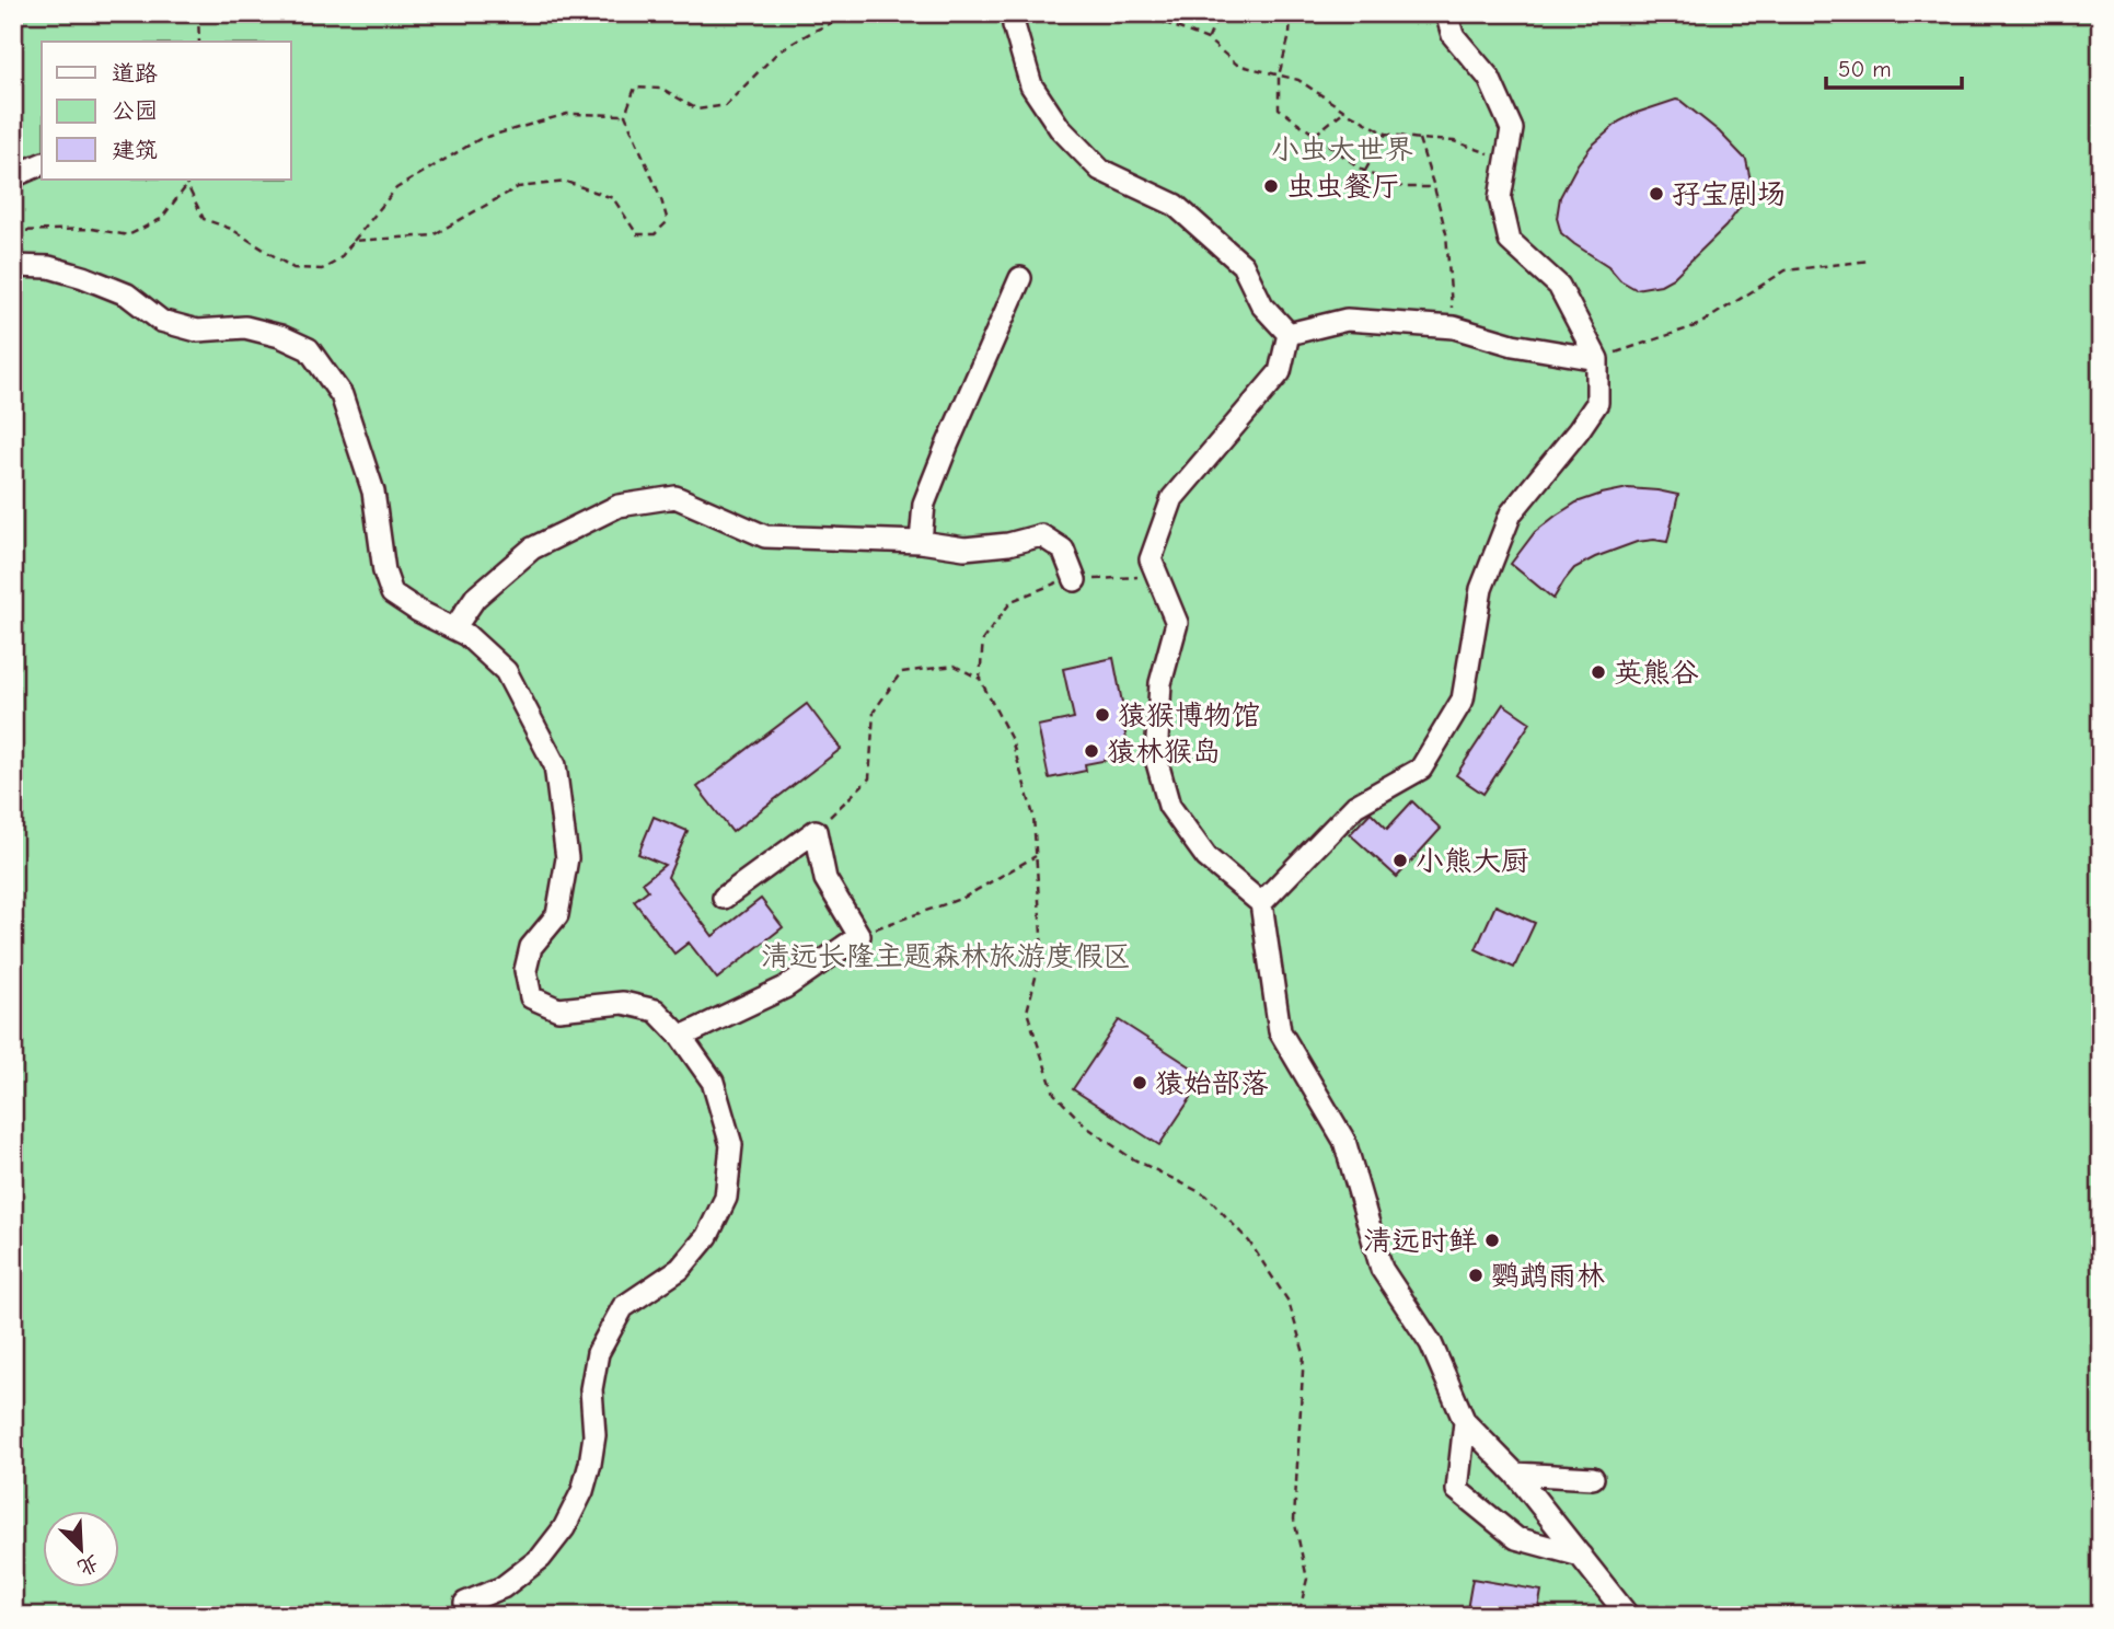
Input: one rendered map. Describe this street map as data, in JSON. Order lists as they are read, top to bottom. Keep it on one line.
{"parks":["小虫大世界","清远长隆主题森林旅游度假区"],"places":["虫虫餐厅","孖宝剧场","英熊谷","猿猴博物馆","猿林猴岛","小熊大厨","猿始部落","清远时鲜","鹦鹉雨林"],"legend":["道路","公园","建筑"],"scale_bar":"50 m","north":"bottom right"}
